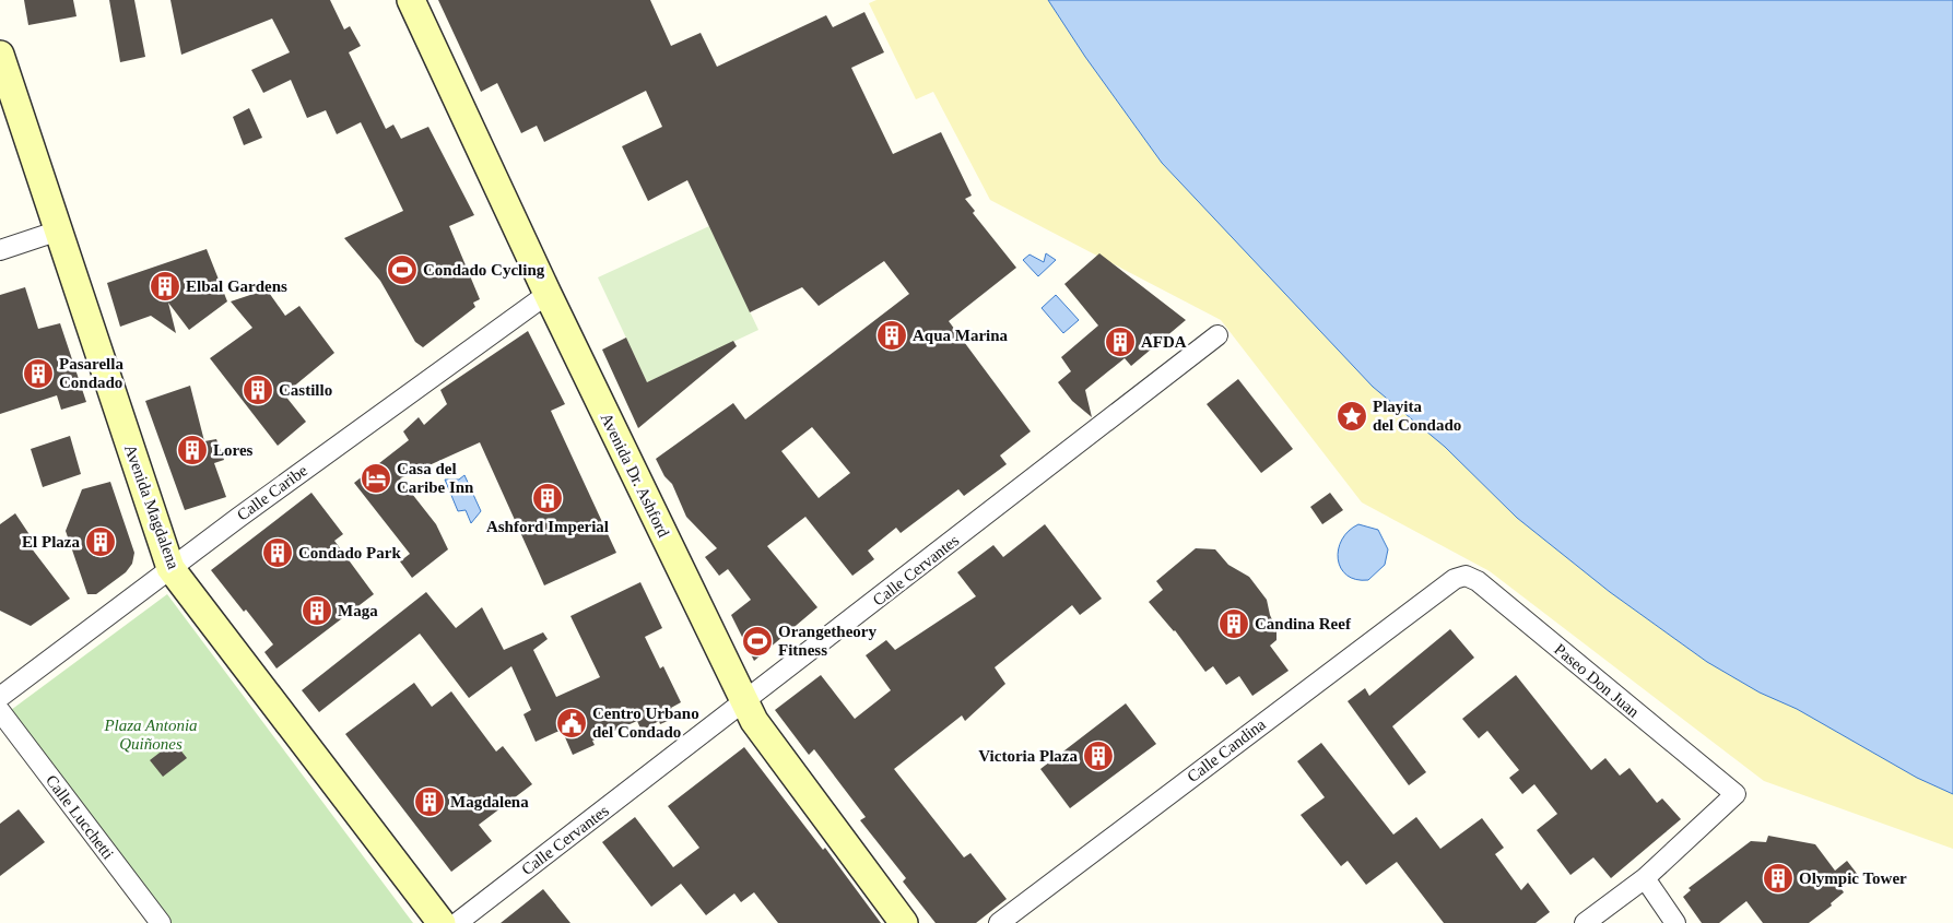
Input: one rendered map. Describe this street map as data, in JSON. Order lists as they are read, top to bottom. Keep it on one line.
{"streets":{"street":["Avenida Dr. Ashford","Calle Caribe","Avenida Magdalena","Calle Cervantes","Paseo Don Juan","Calle Candina","Calle Lucchetti"]},"crossings":[["Avenida Dr. Ashford","Calle Caribe"],["Avenida Dr. Ashford","Calle Cervantes"],["Calle Caribe","Avenida Magdalena"],["Paseo Don Juan","Calle Candina"]],"parks":["Plaza Antonia Quiñones"],"places":{"sports":["Condado Cycling","Orangetheory Fitness"],"building":["Elbal Gardens","Aqua Marina","AFDA","Pasarella Condado","Castillo","Lores","Ashford Imperial","El Plaza","Condado Park","Maga","Candina Reef","Victoria Plaza","Magdalena","Olympic Tower"],"place":["Playita del Condado"],"hotel":["Casa del Caribe Inn"],"public building":["Centro Urbano del Condado"]}}
